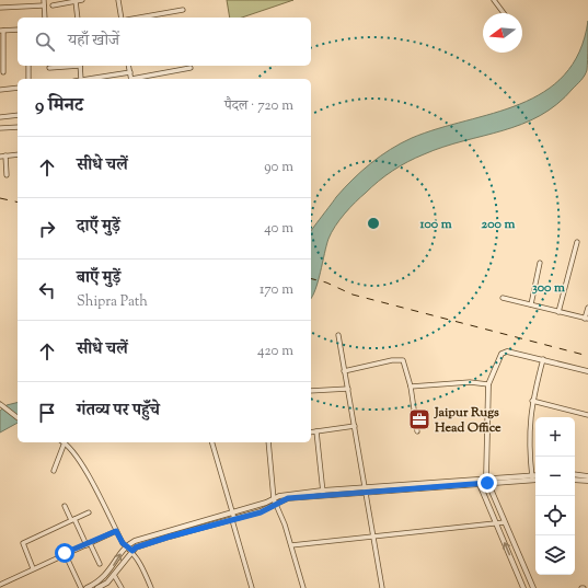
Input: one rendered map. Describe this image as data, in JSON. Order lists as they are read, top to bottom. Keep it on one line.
{"places":{"office":["Jaipur Rugs Head Office"]},"north":"left","page":{"search":"यहाँ खोजें","heading":["9 मिनट","पैदल · 720 m"],"list":[["सीधे चलें","90 m"],["दाएँ मुड़ें","40 m"],["बाएँ मुड़ें","Shipra Path","170 m"],["सीधे चलें","420 m"],"गंतव्य पर पहुँचे"],"map_buttons":["+","−"]},"rings":["100 m","200 m","300 m"]}
